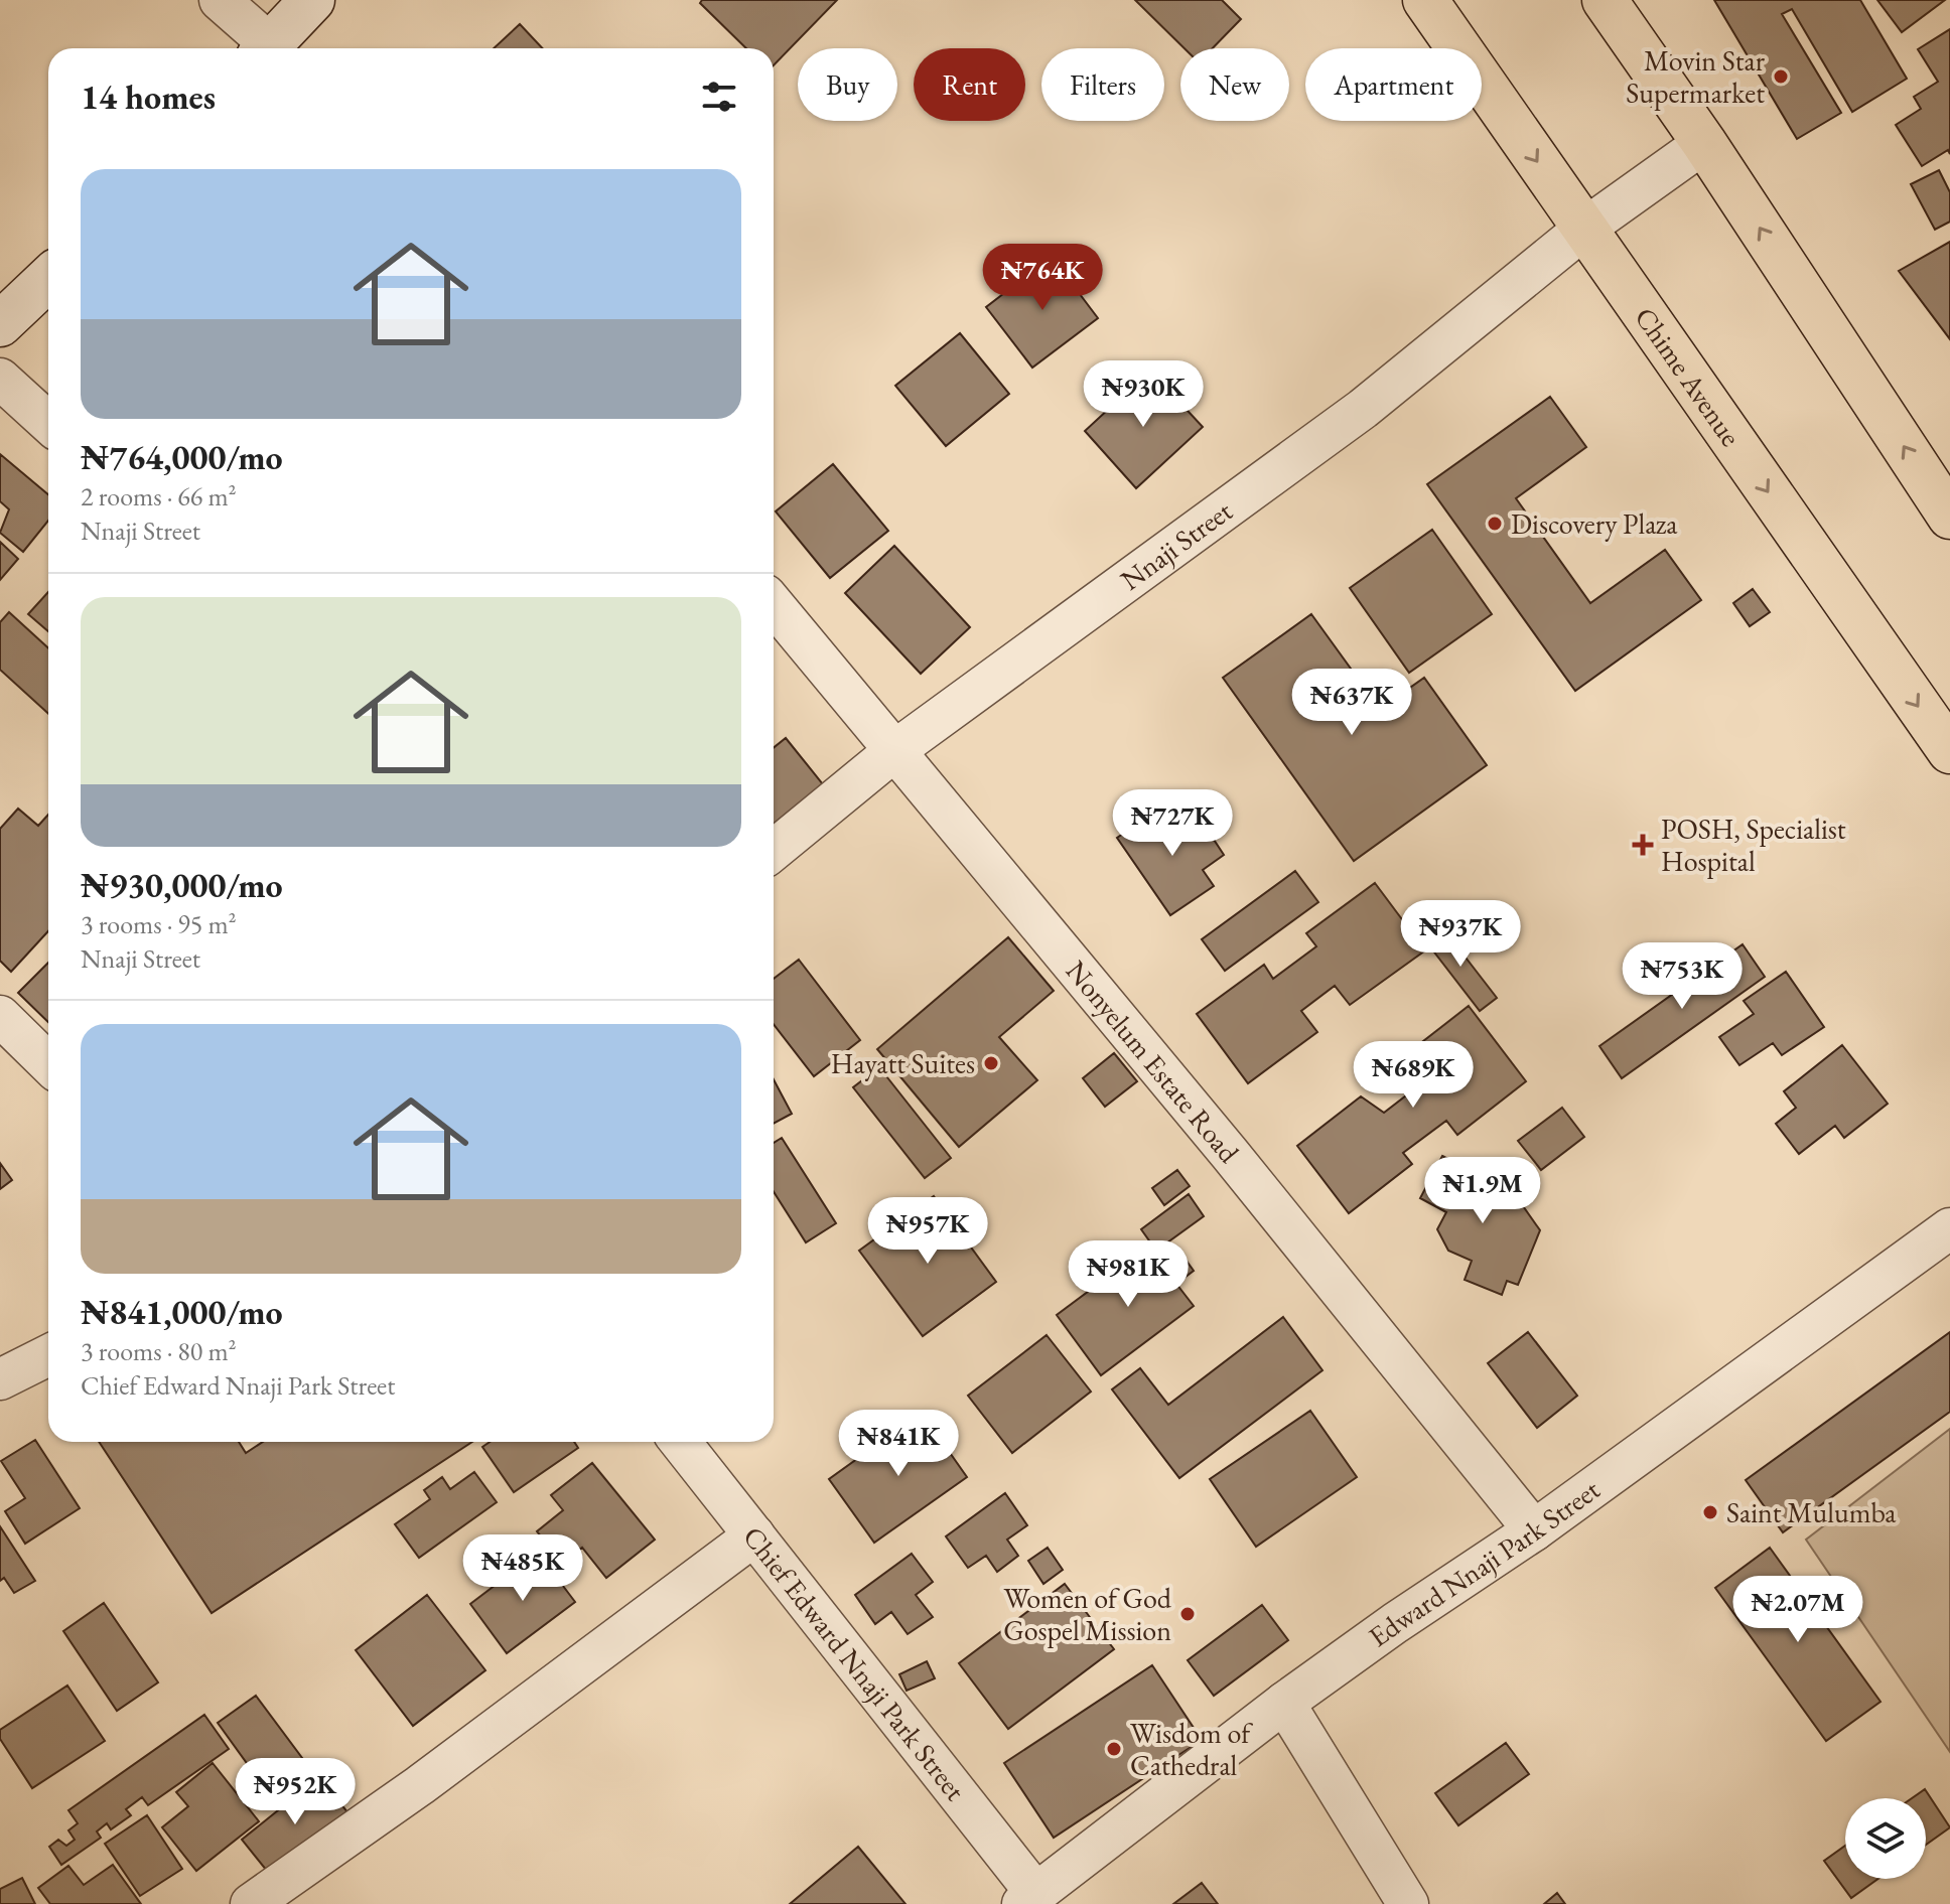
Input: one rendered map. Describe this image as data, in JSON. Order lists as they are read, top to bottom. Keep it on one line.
{"streets":{"main road":["Chime Avenue"],"street":["Nnaji Street","Nonyelum Estate Road","Edward Nnaji Park Street","Chief Edward Nnaji Park Street"]},"crossings":[["Chime Avenue","Nnaji Street"],["Nnaji Street","Nonyelum Estate Road"],["Nonyelum Estate Road","Edward Nnaji Park Street"],["Edward Nnaji Park Street","Chief Edward Nnaji Park Street"]],"places":{"other":["Movin Star Supermarket","Discovery Plaza","Hayatt Suites","Saint Mulumba","Women of God Gospel Mission","Wisdom of Cathedral"],"health":["POSH, Specialist Hospital"]},"page":{"chip":["Buy","Rent","Filters","New","Apartment"],"heading":"14 homes","list":[{"name":"₦764,000/mo","note":"2 rooms · 66 m² · Nnaji Street"},{"name":"₦930,000/mo","note":"3 rooms · 95 m² · Nnaji Street"},{"name":"₦841,000/mo","note":"3 rooms · 80 m² · Chief Edward Nnaji Park Street"}],"price":["₦764K","₦930K","₦637K","₦727K","₦937K","₦753K","₦689K","₦1.9M","₦957K","₦981K","₦841K","₦485K","₦2.07M","₦952K"]}}
